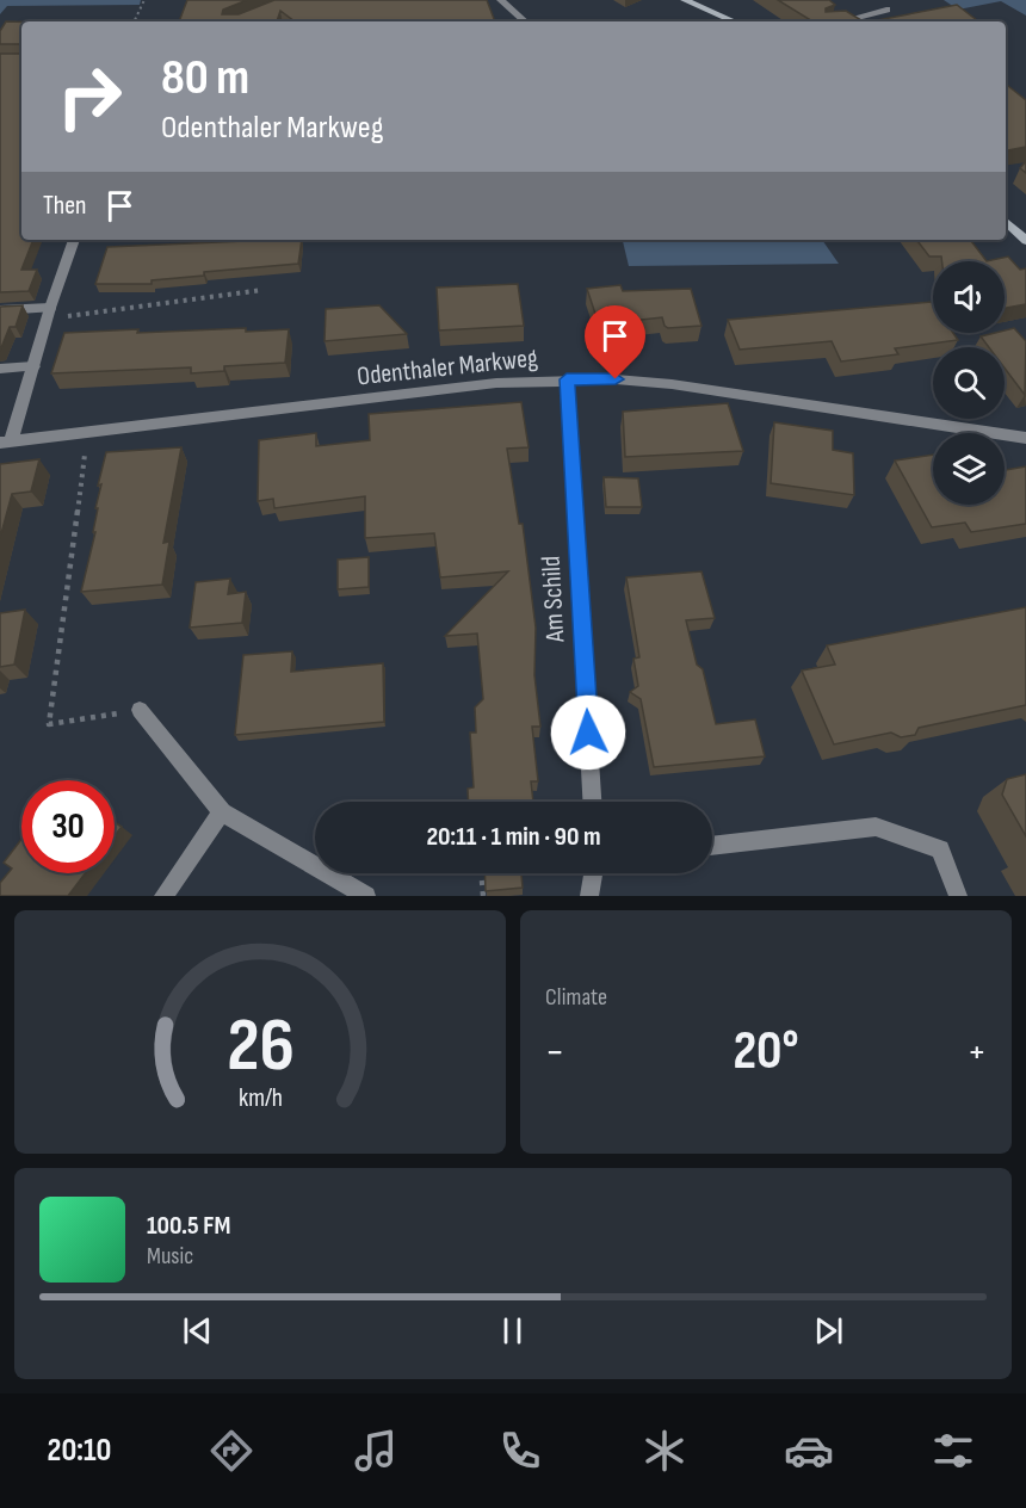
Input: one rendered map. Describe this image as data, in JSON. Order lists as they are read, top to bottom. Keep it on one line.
{"streets":{"street":["Odenthaler Markweg","Am Schild"]},"crossings":[["Odenthaler Markweg","Am Schild"]],"page":{"turn":["80 m","Odenthaler Markweg"],"then":"Then","limit":"30","trip":"20:11 · 1 min · 90 m","tile":"Climate","heat":["−","20°","+"],"song":["100.5 FM","Music"],"tabs":"20:10","gauge":["26","km/h"]}}
